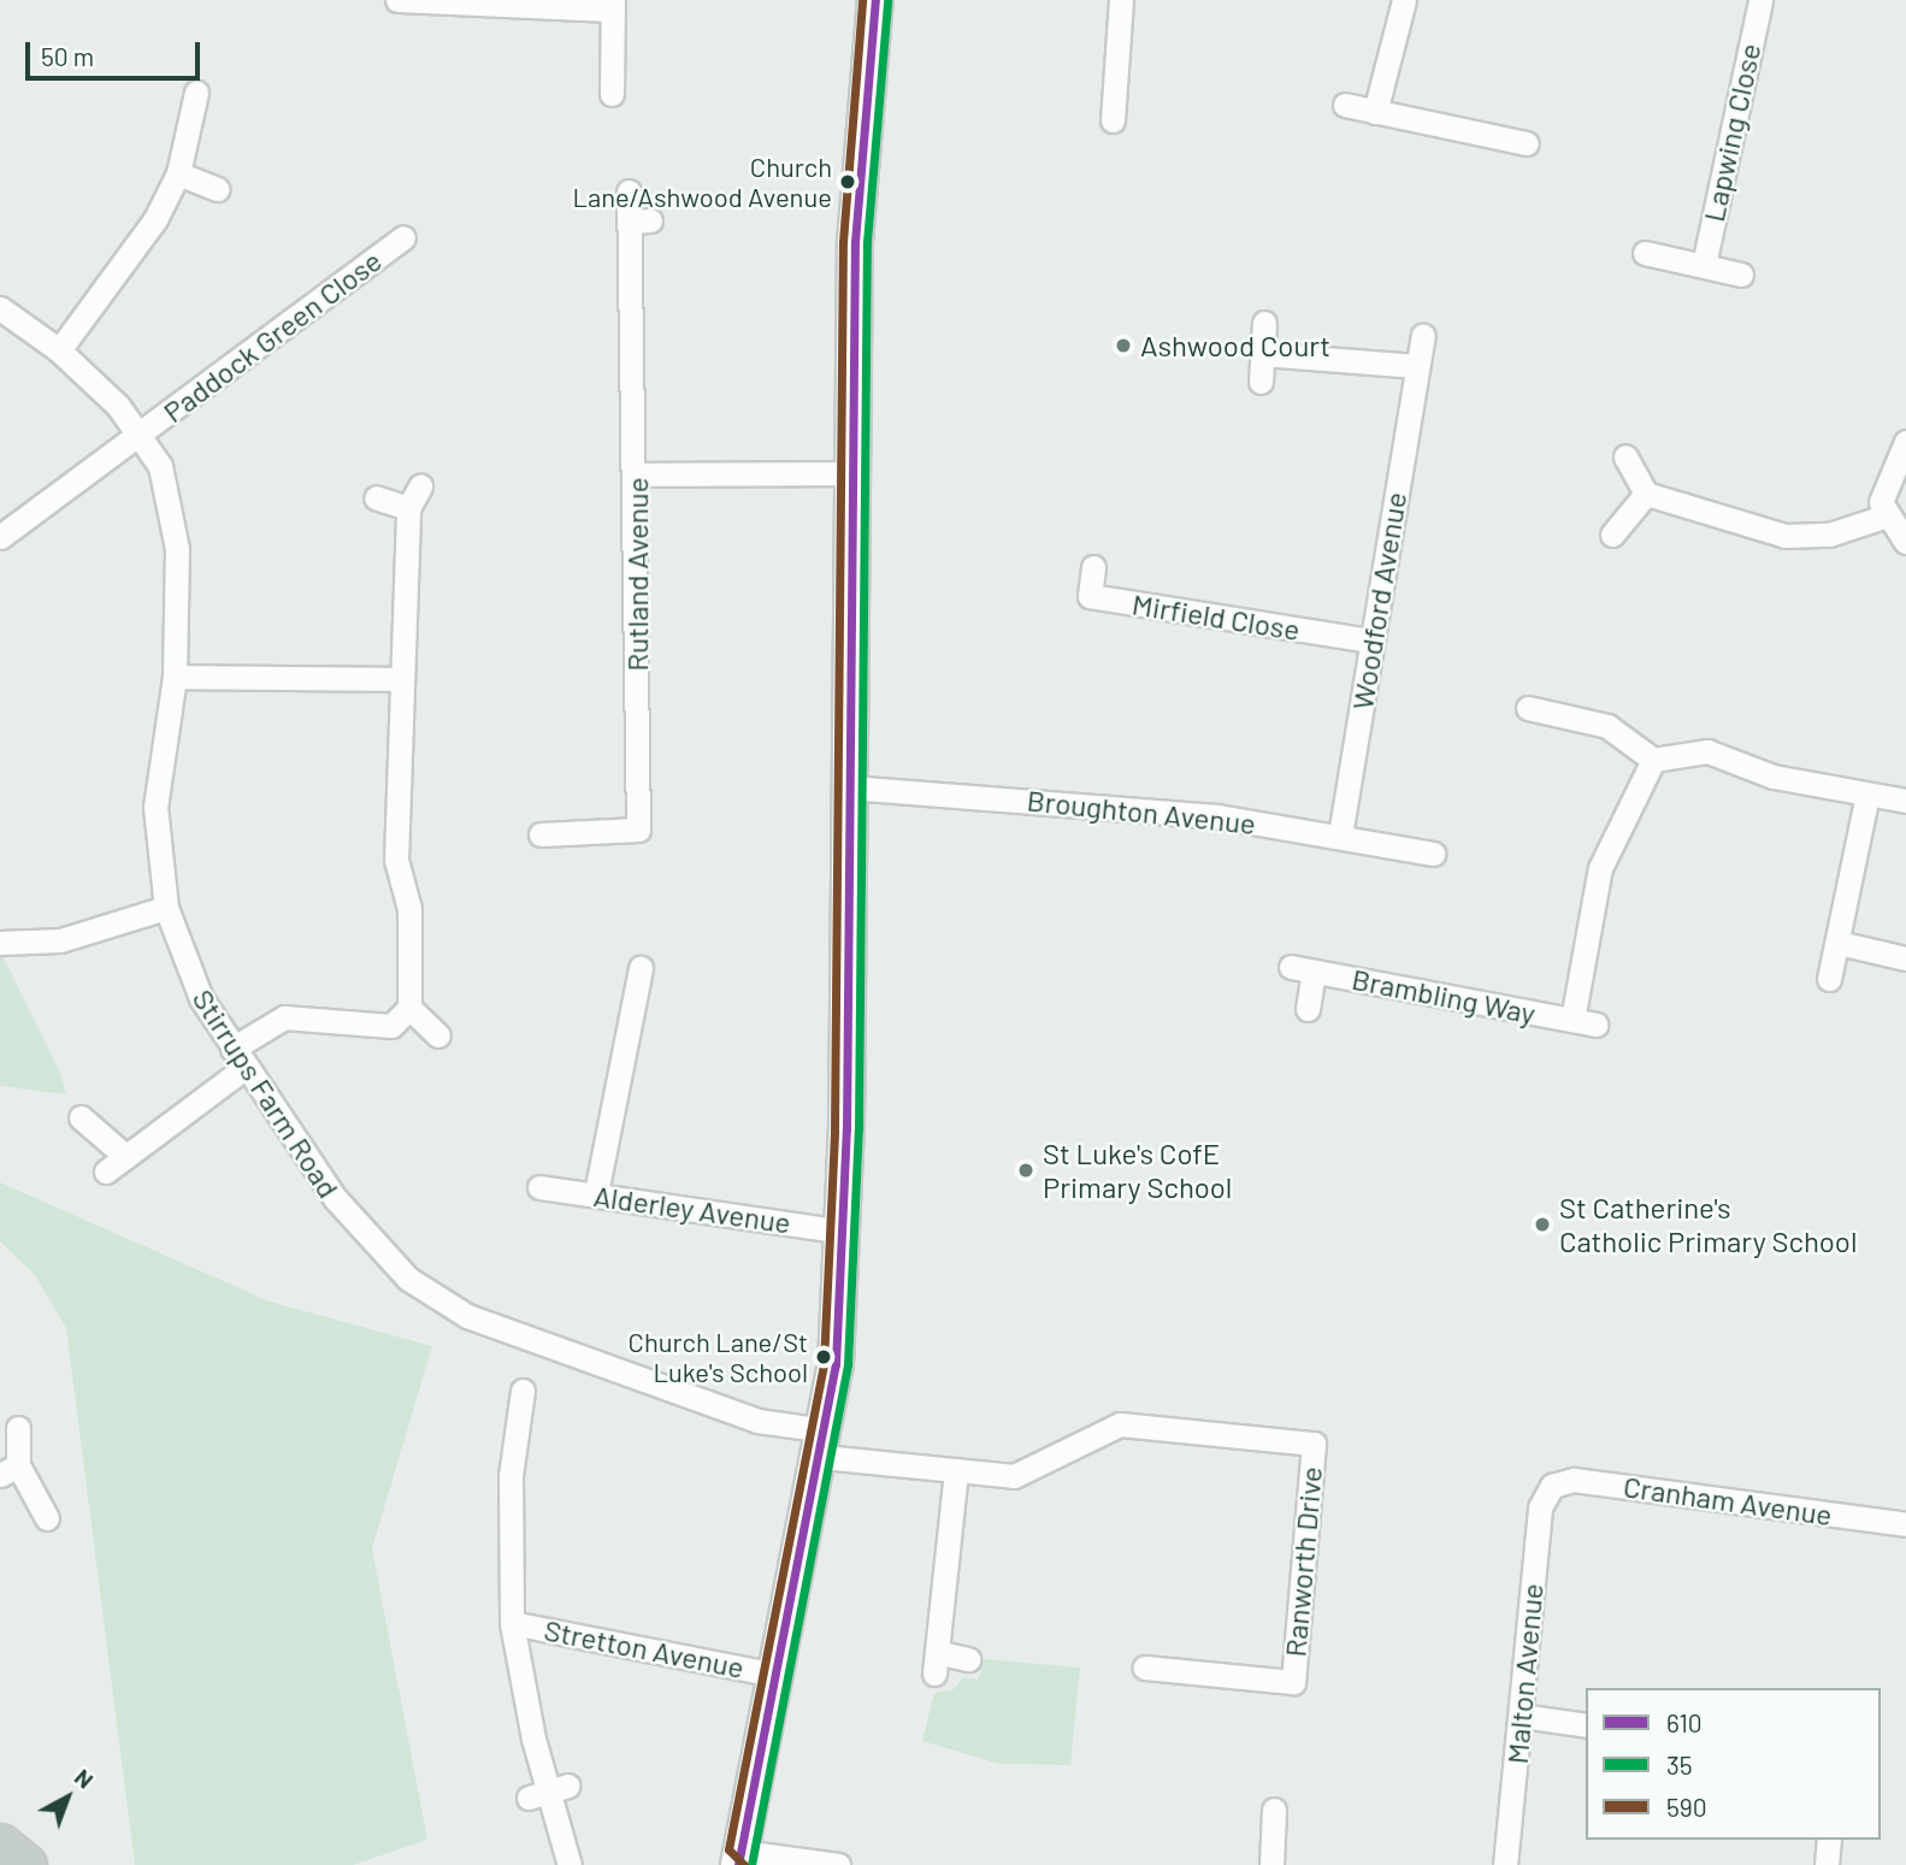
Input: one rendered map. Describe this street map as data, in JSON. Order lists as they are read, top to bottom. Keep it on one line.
{"streets":{"street":["Lapwing Close","Paddock Green Close","Rutland Avenue","Woodford Avenue","Mirfield Close","Broughton Avenue","Brambling Way","Stirrups Farm Road","Alderley Avenue","Cranham Avenue","Ranworth Drive","Stretton Avenue","Malton Avenue"]},"crossings":[["Paddock Green Close","Stirrups Farm Road"],["Woodford Avenue","Mirfield Close"],["Woodford Avenue","Broughton Avenue"],["Stirrups Farm Road","Ranworth Drive"],["Cranham Avenue","Malton Avenue"]],"places":["Church Lane/Ashwood Avenue","Ashwood Court","St Luke's CofE Primary School","St Catherine's Catholic Primary School","Church Lane/St Luke's School"],"lines":["transit line 610","transit line 590","transit line 35"],"legend":["610","35","590"],"scale_bar":"50 m","north":"top right"}
